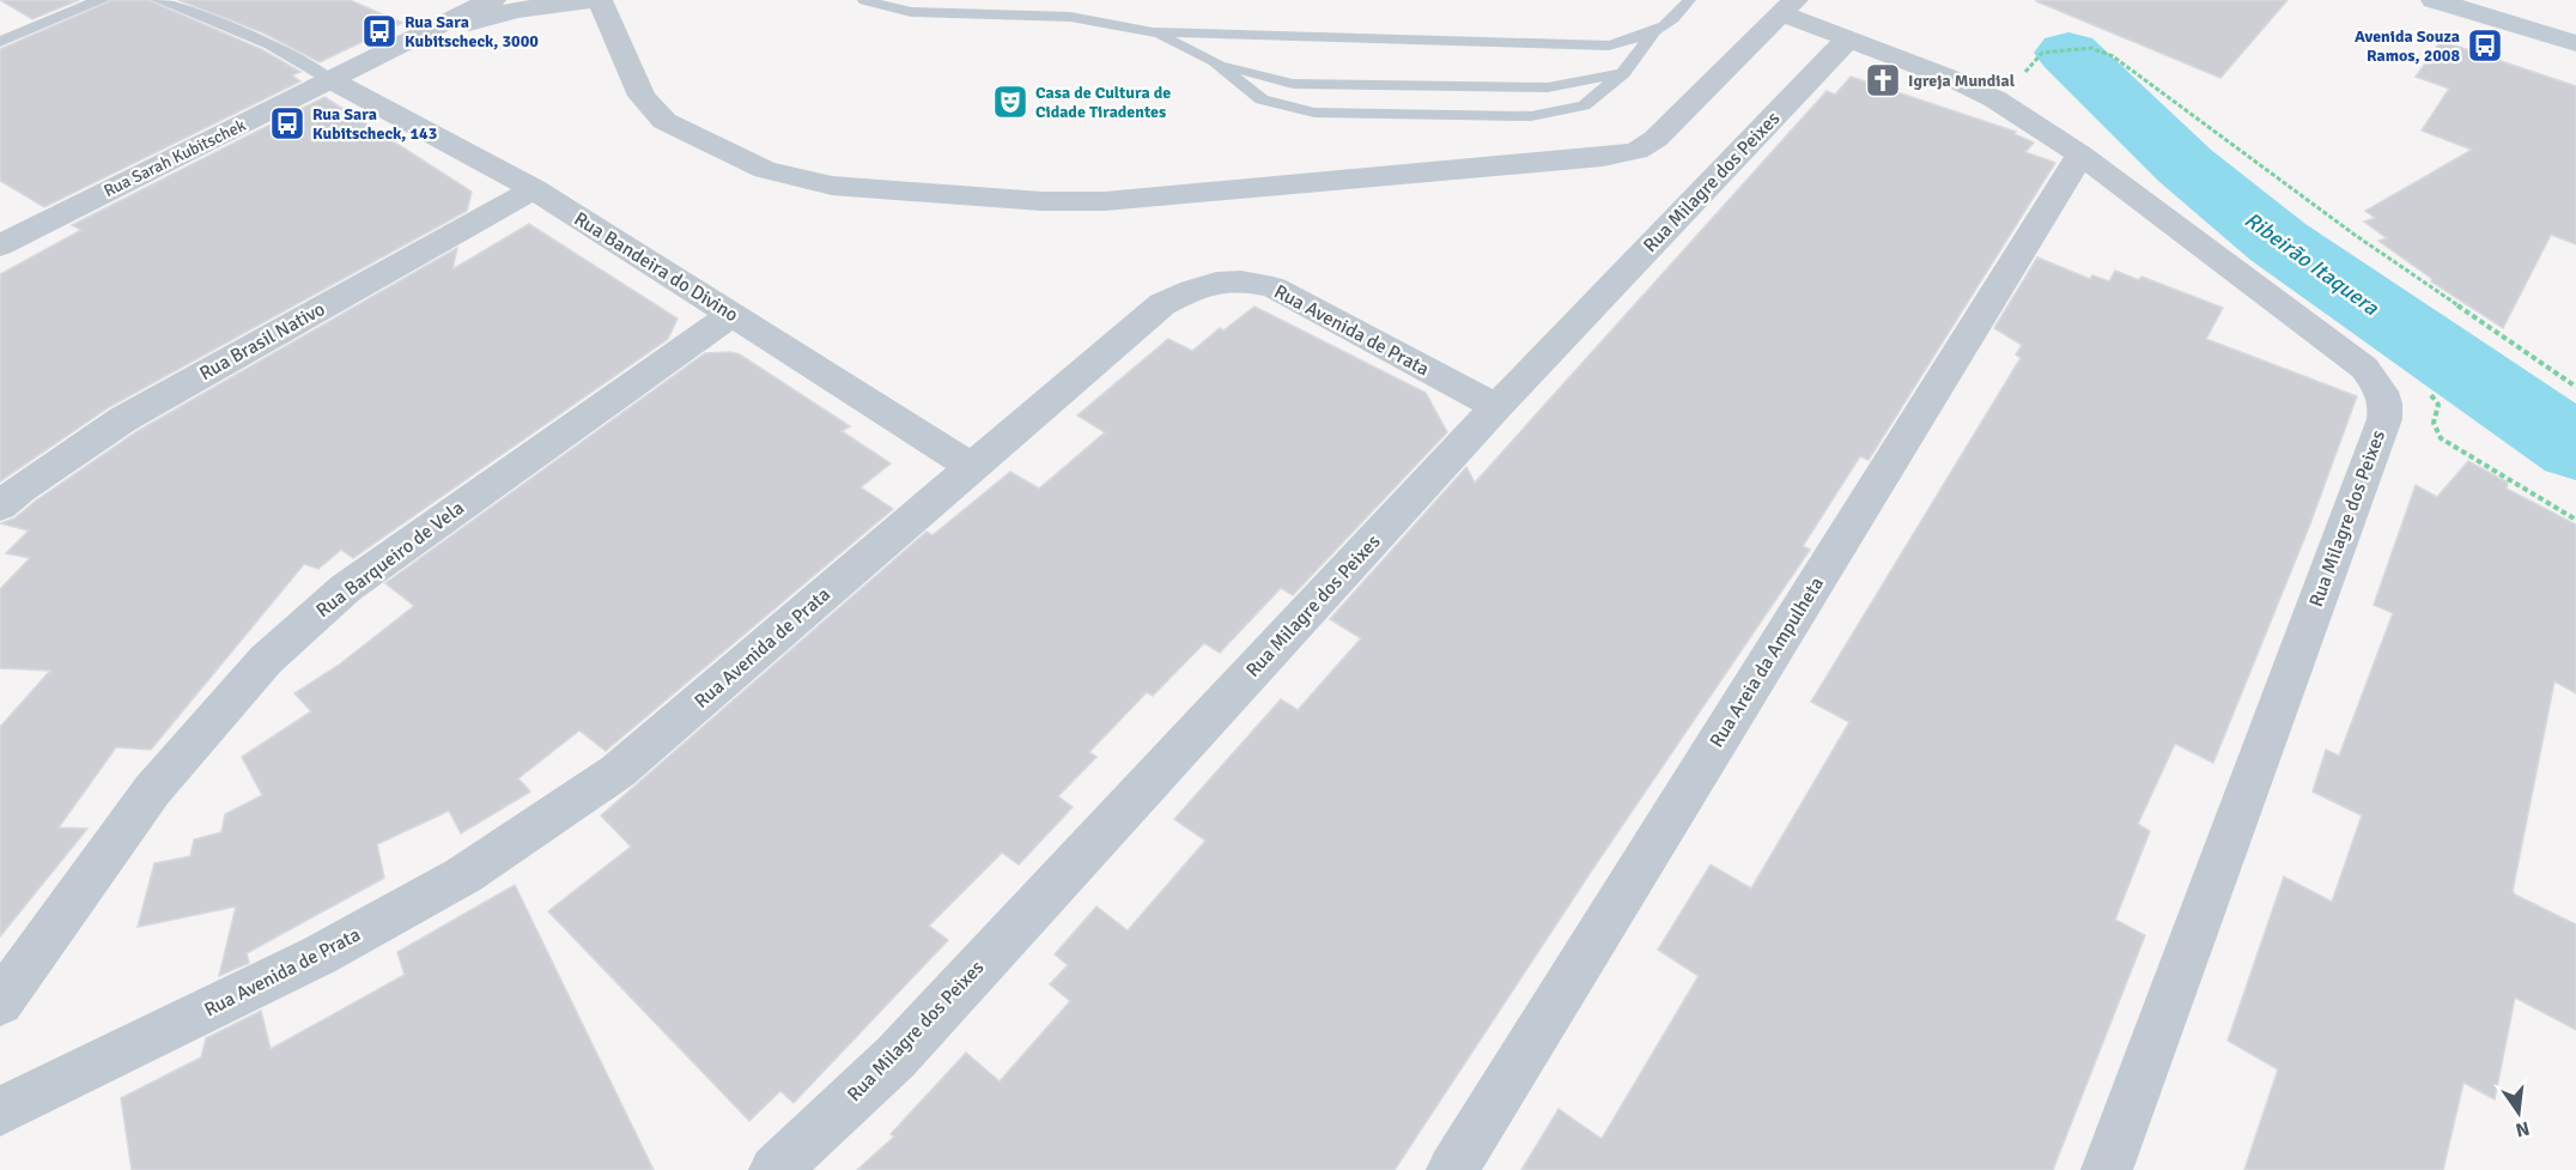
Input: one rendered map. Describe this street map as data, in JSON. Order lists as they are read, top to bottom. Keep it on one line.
{"streets":{"street":["Rua Sarah Kubitschek","Rua Milagre dos Peixes","Rua Bandeira do Divino","Rua Avenida de Prata","Rua Brasil Nativo","Rua Barqueiro de Vela","Rua Areia da Ampulheta"]},"crossings":[["Rua Sarah Kubitschek","Rua Bandeira do Divino"],["Rua Milagre dos Peixes","Rua Avenida de Prata"],["Rua Milagre dos Peixes","Rua Areia da Ampulheta"],["Rua Bandeira do Divino","Rua Avenida de Prata"],["Rua Bandeira do Divino","Rua Brasil Nativo"],["Rua Bandeira do Divino","Rua Barqueiro de Vela"]],"water":["Ribeirão Itaquera"],"places":{"bus stop":["Rua Sara Kubitscheck, 3000","Avenida Souza Ramos, 2008","Rua Sara Kubitscheck, 143"],"church":["Igreja Mundial"],"theatre":["Casa de Cultura de Cidade Tiradentes"]},"north":"bottom"}
